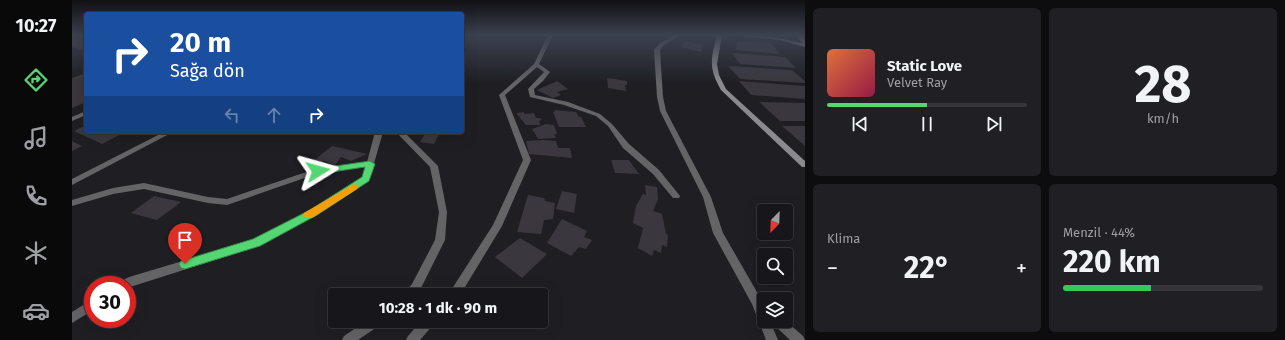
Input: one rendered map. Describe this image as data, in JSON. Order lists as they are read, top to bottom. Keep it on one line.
{"north":"bottom left","page":{"tabs":"10:27","tile":[["28","km/h"],"Klima",["Menzil · 44%","220 km"]],"turn":["20 m","Sağa dön"],"song":["Static Love","Velvet Ray"],"heat":["−","22°","+"],"limit":"30","trip":"10:28 · 1 dk · 90 m"}}
